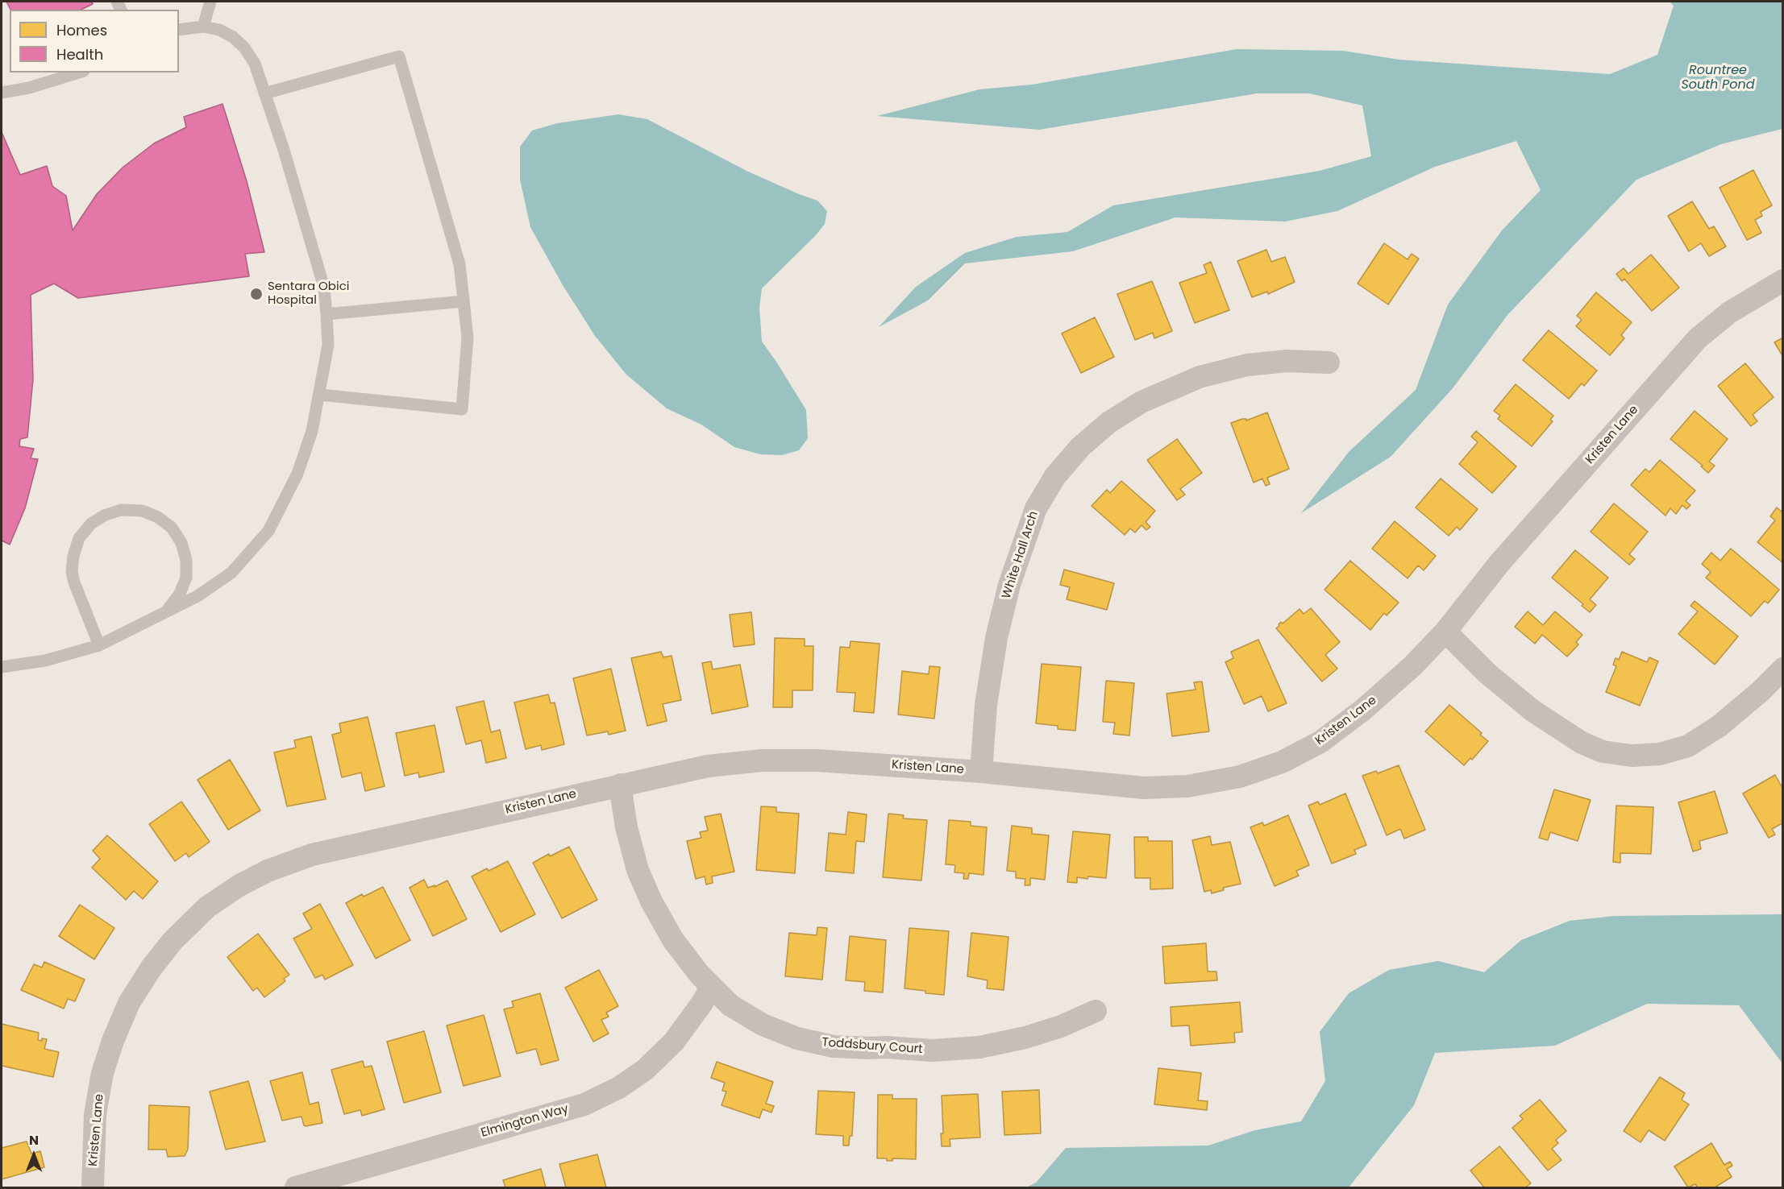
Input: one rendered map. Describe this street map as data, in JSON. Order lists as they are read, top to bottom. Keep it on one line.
{"streets":{"street":["Kristen Lane","White Hall Arch","Toddsbury Court","Elmington Way"]},"crossings":[["Kristen Lane","White Hall Arch"],["Kristen Lane","Toddsbury Court"],["Toddsbury Court","Elmington Way"]],"water":["Rountree South Pond"],"places":["Sentara Obici Hospital"],"legend":["Homes","Health"],"north":"top"}
